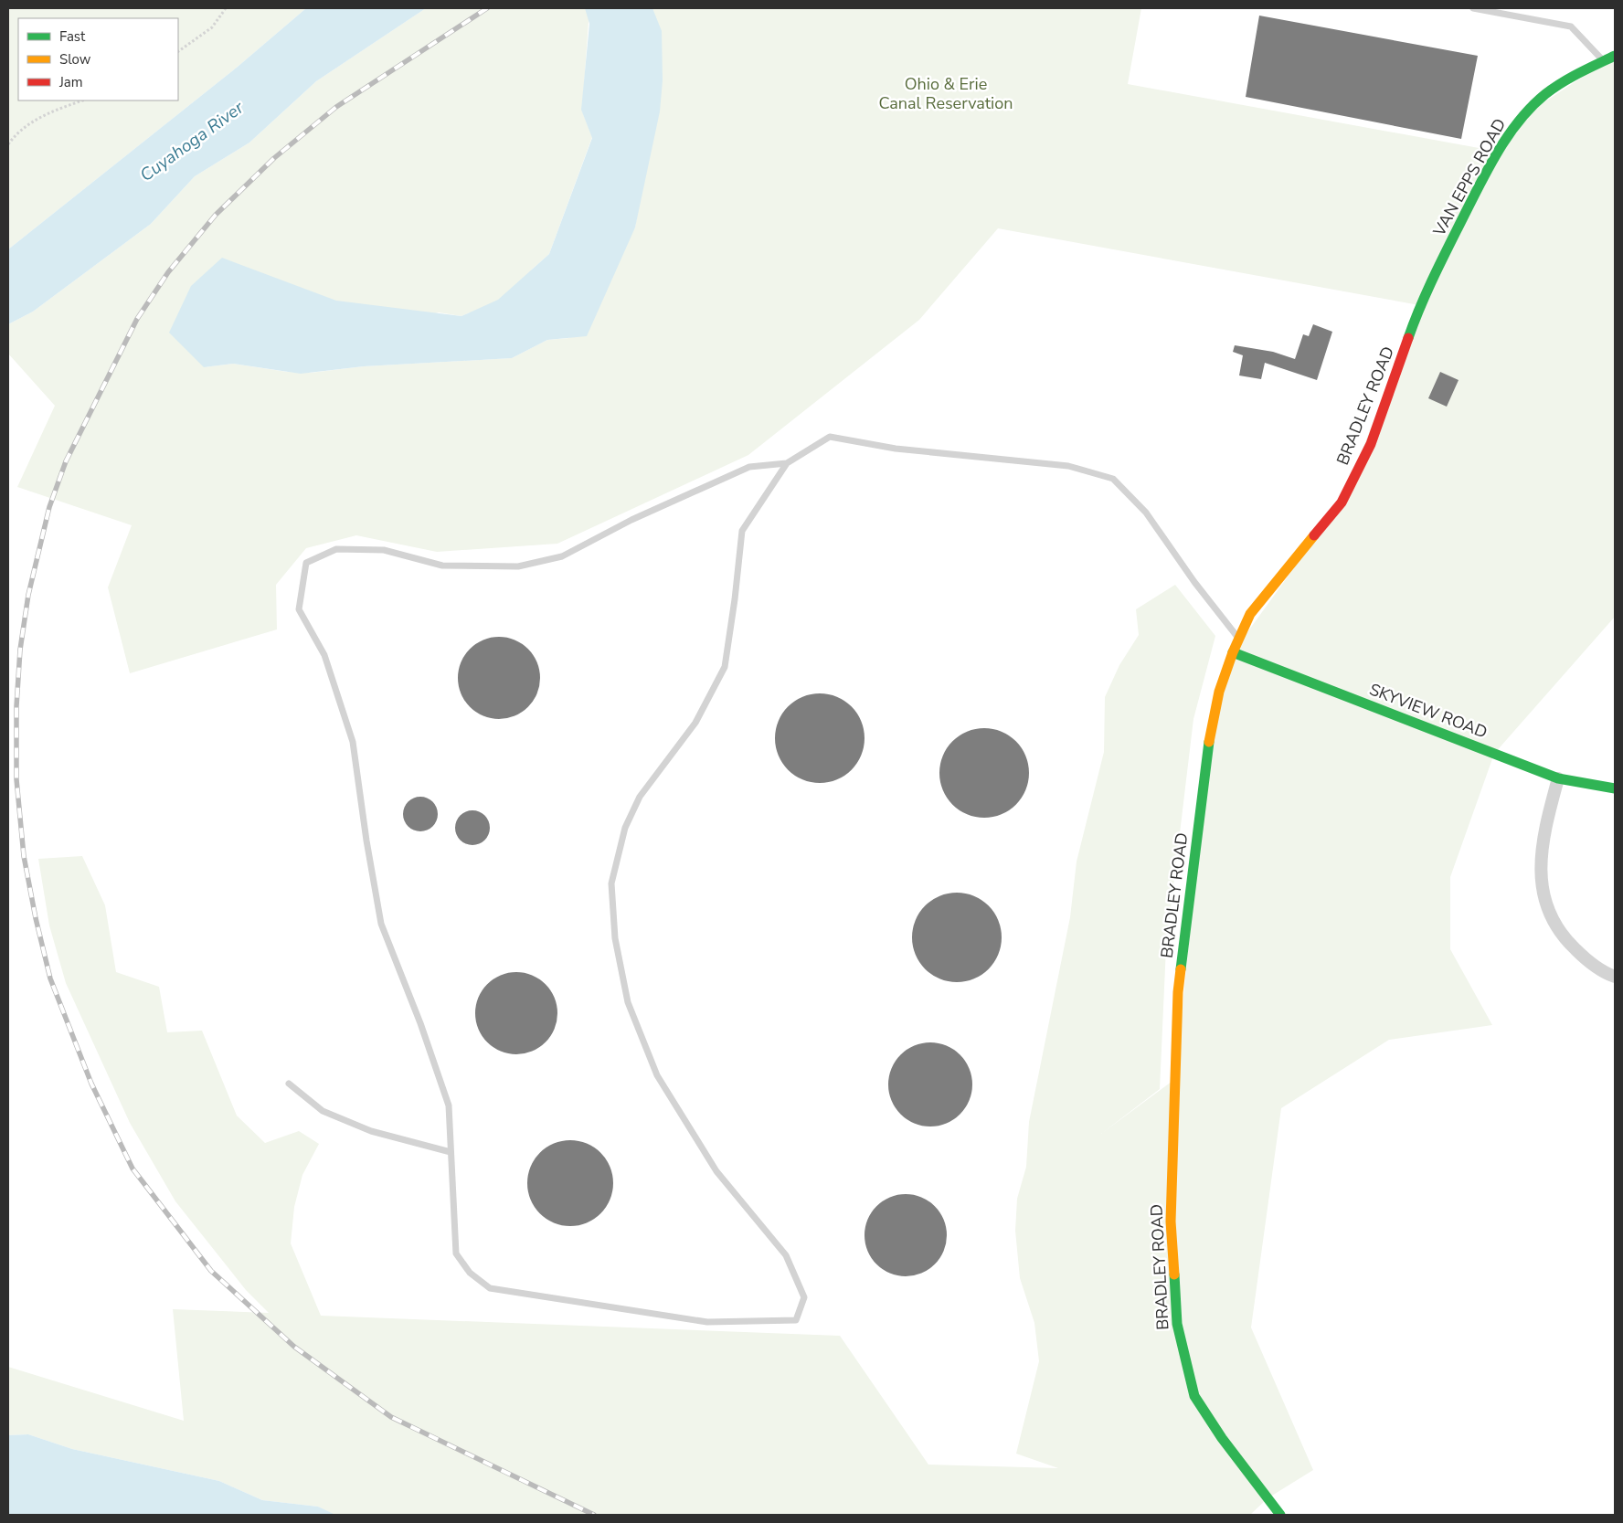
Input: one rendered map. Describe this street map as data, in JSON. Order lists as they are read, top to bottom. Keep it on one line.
{"streets":{"street":["VAN EPPS ROAD","BRADLEY ROAD","SKYVIEW ROAD"]},"crossings":[["VAN EPPS ROAD","BRADLEY ROAD"],["BRADLEY ROAD","SKYVIEW ROAD"]],"water":["Cuyahoga River"],"parks":["Ohio & Erie Canal Reservation"],"legend":["Fast","Slow","Jam"]}
